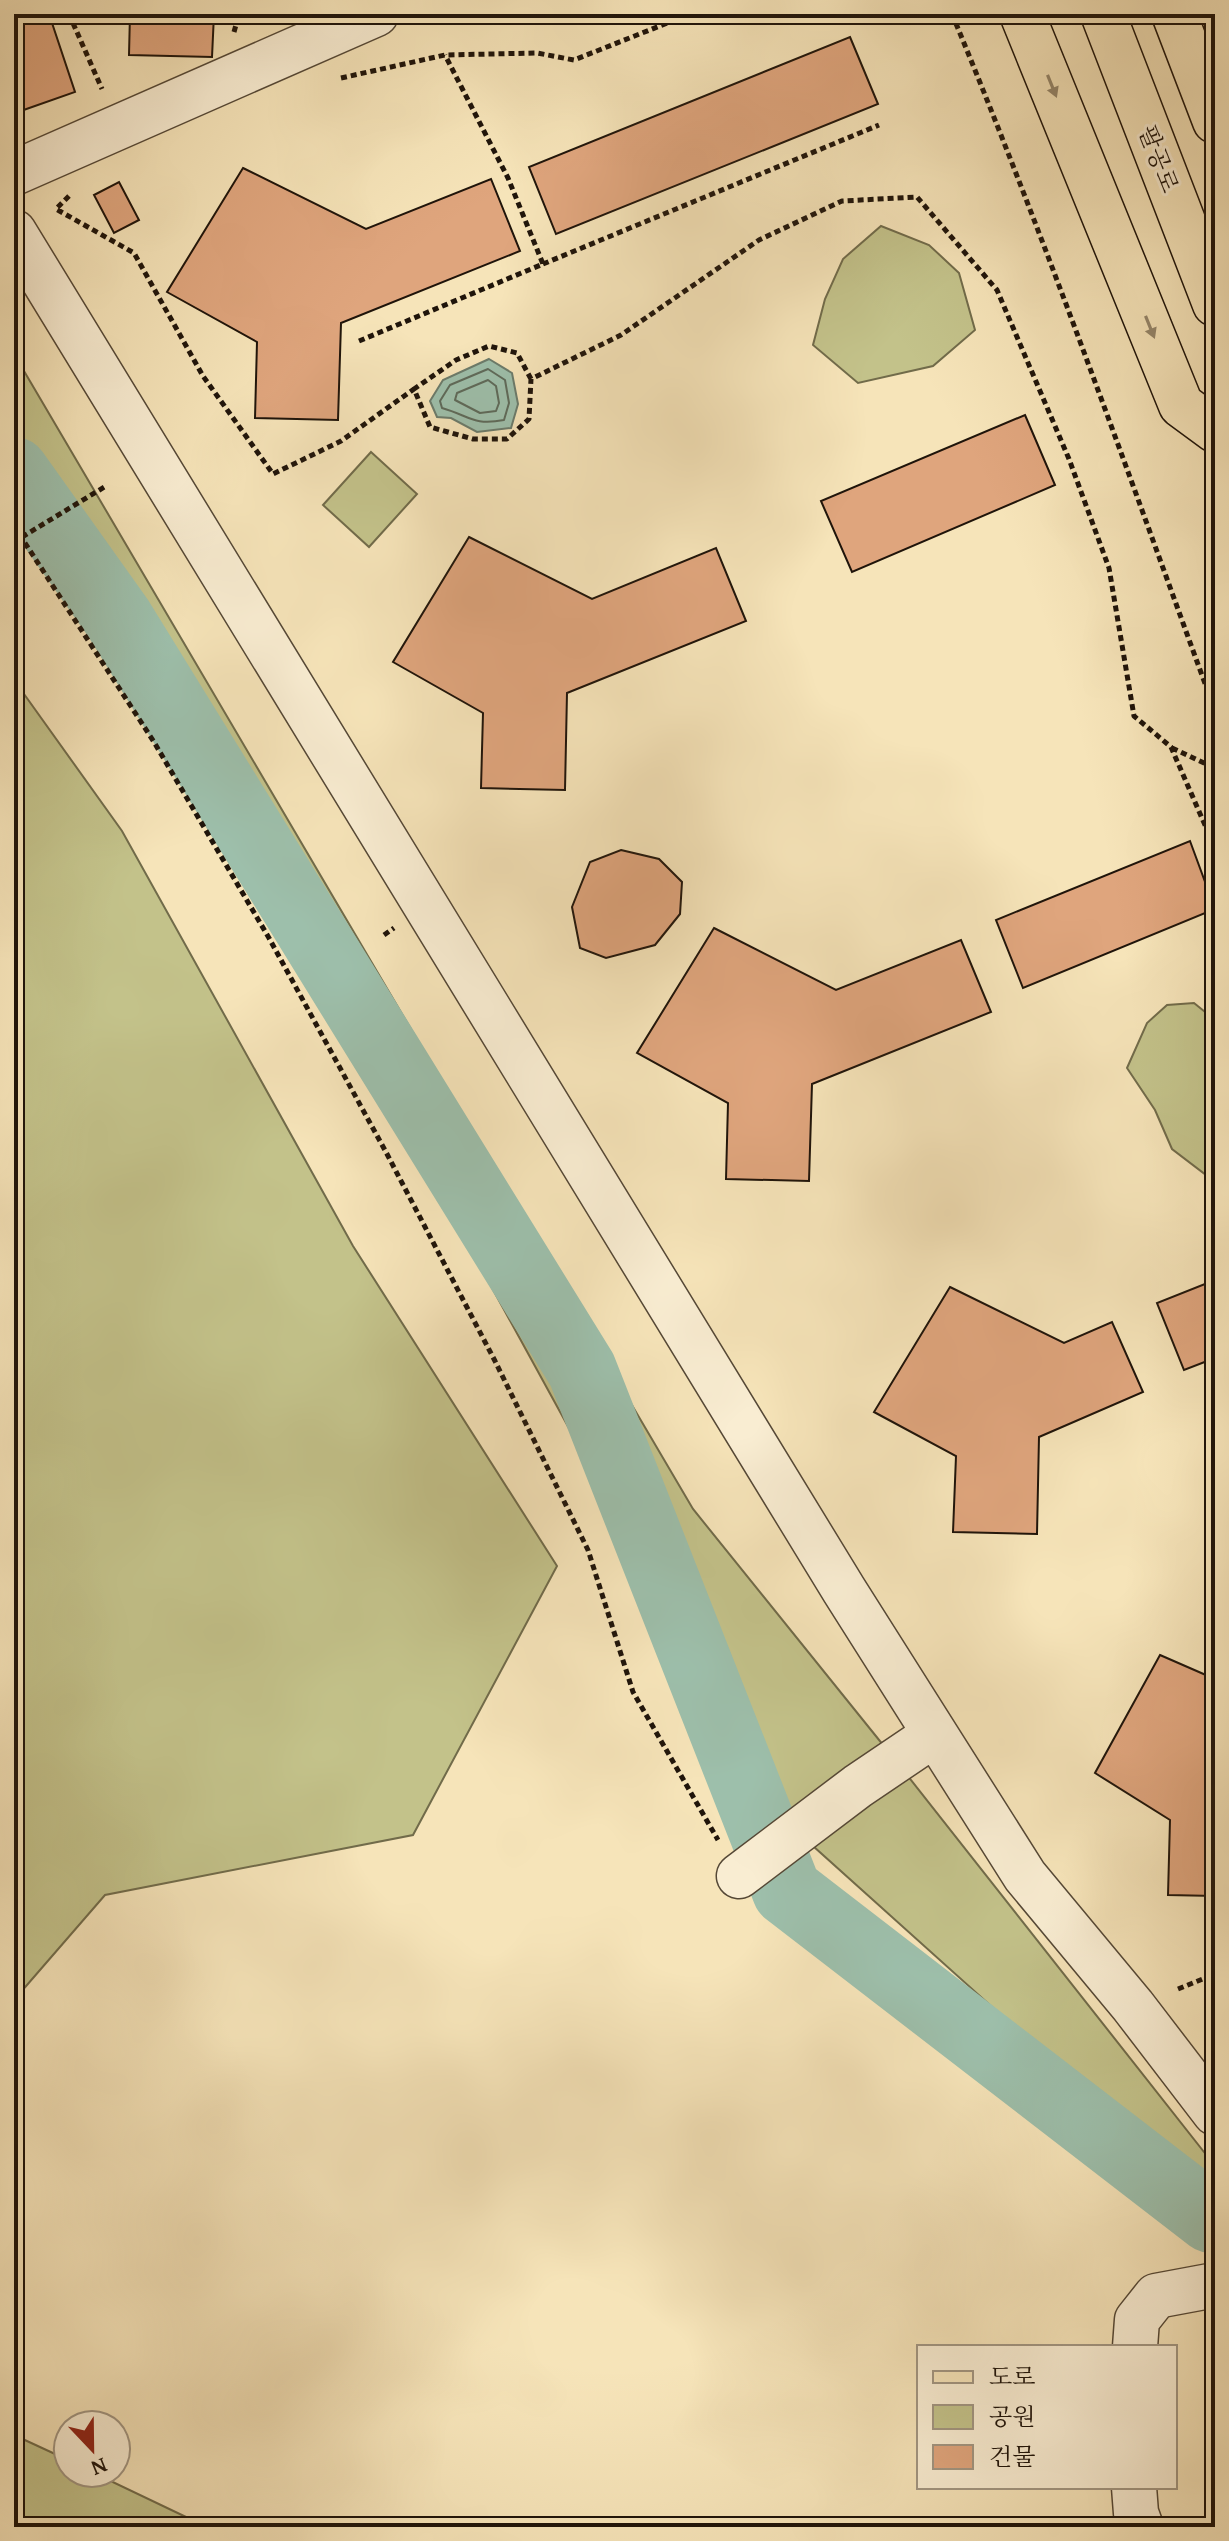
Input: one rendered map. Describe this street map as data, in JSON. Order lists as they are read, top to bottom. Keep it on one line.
{"streets":{"main road":["팔공로"]},"legend":["도로","공원","건물"],"north":"bottom"}
